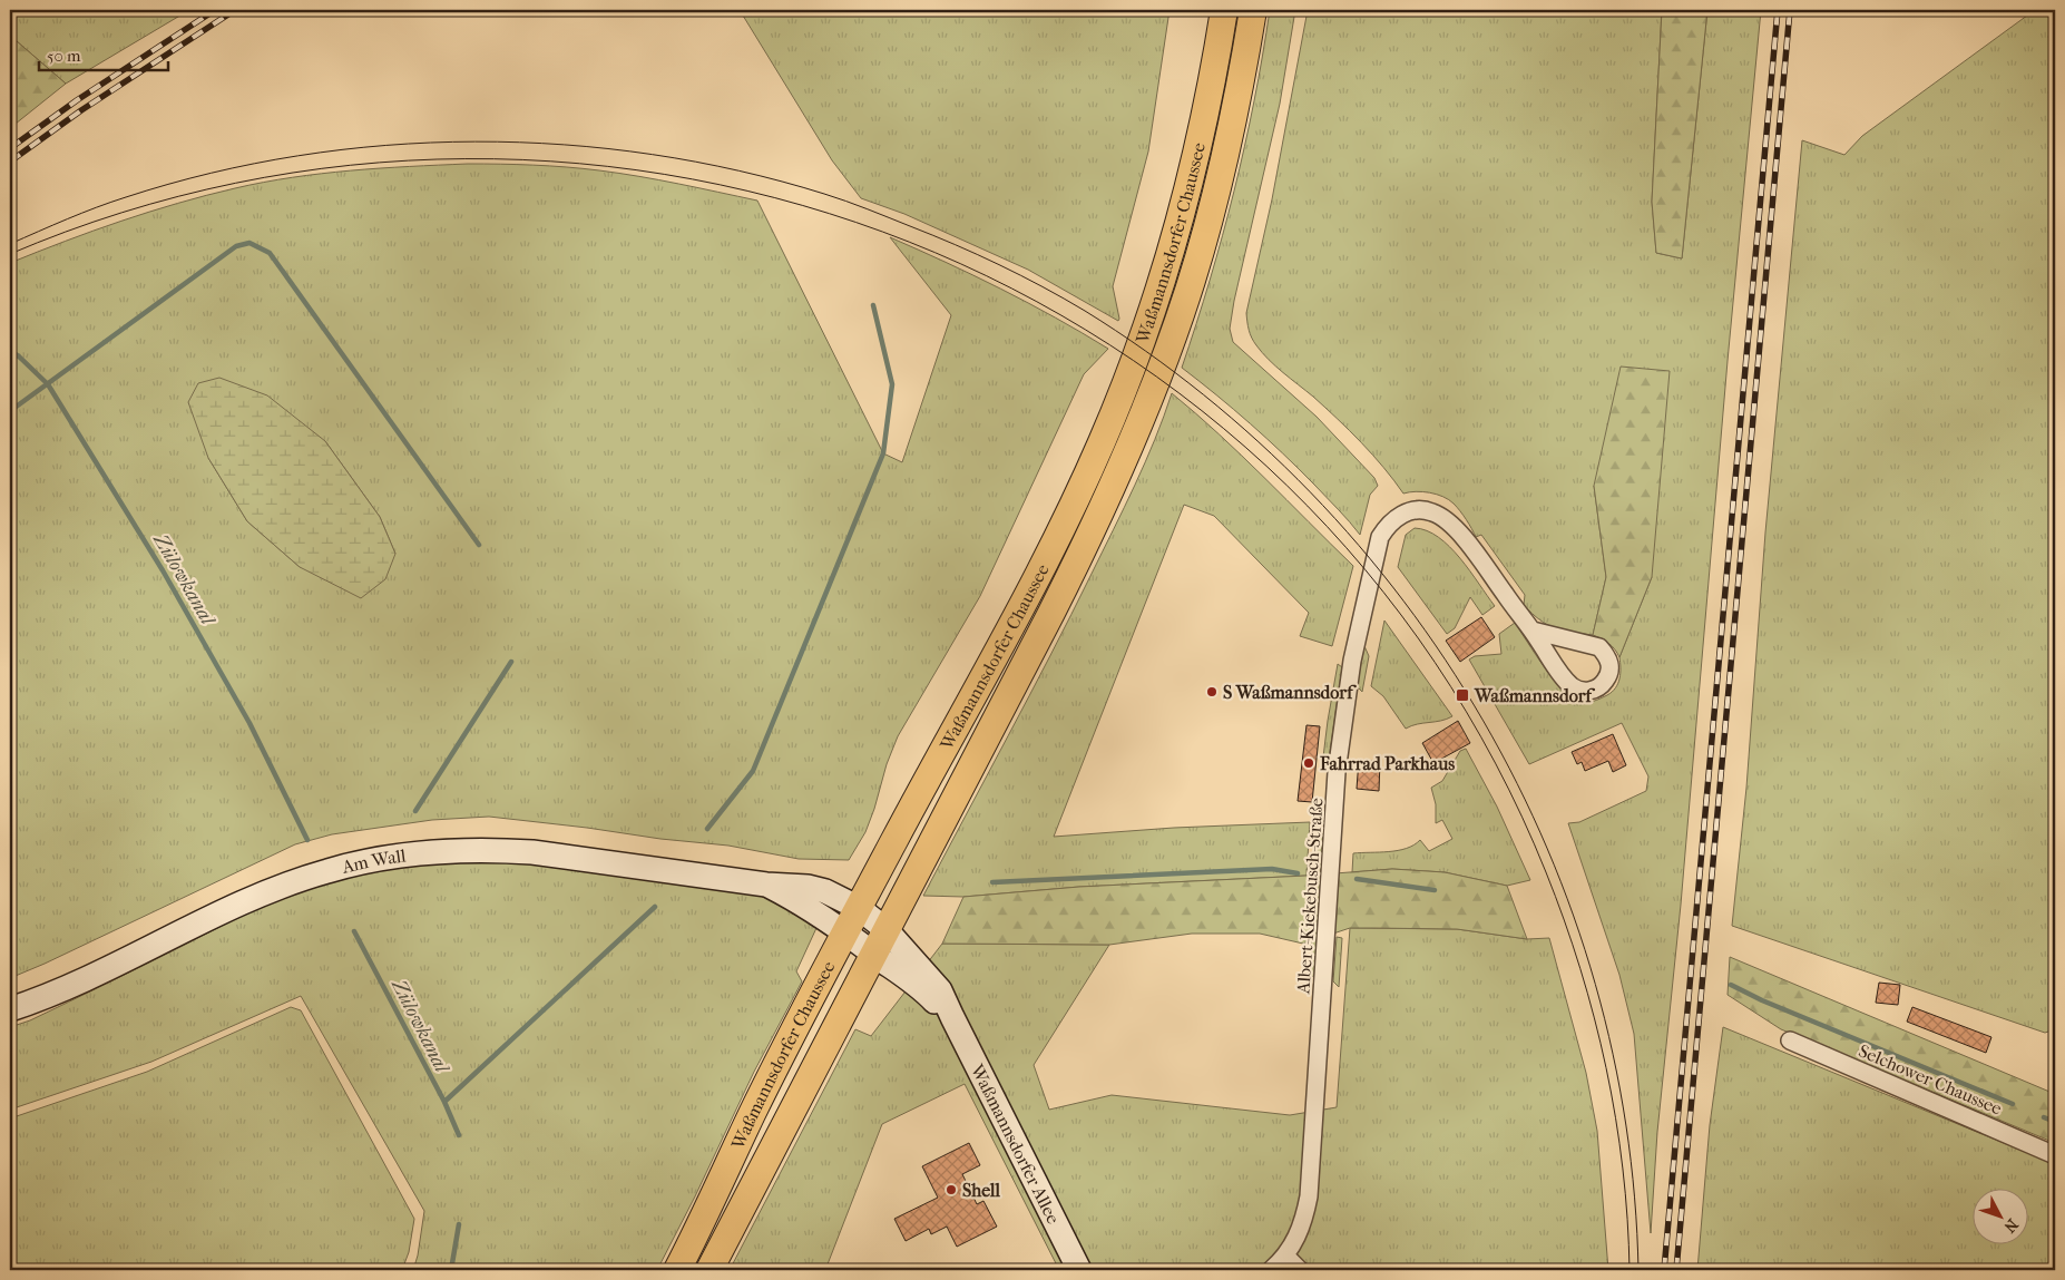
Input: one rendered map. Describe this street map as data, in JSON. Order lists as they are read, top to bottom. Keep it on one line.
{"streets":{"main road":["Waßmannsdorfer Chaussee"],"street":["Am Wall","Albert-Kiekebusch-Straße","Selchower Chaussee","Waßmannsdorfer Allee"]},"crossings":[["Waßmannsdorfer Chaussee","Am Wall"],["Waßmannsdorfer Chaussee","Waßmannsdorfer Allee"],["Am Wall","Waßmannsdorfer Allee"]],"water":["Zülowkanal"],"places":{"other":["S Waßmannsdorf","Fahrrad Parkhaus","Shell"],"transit":["Waßmannsdorf"]},"scale_bar":"50 m","north":"bottom right"}
